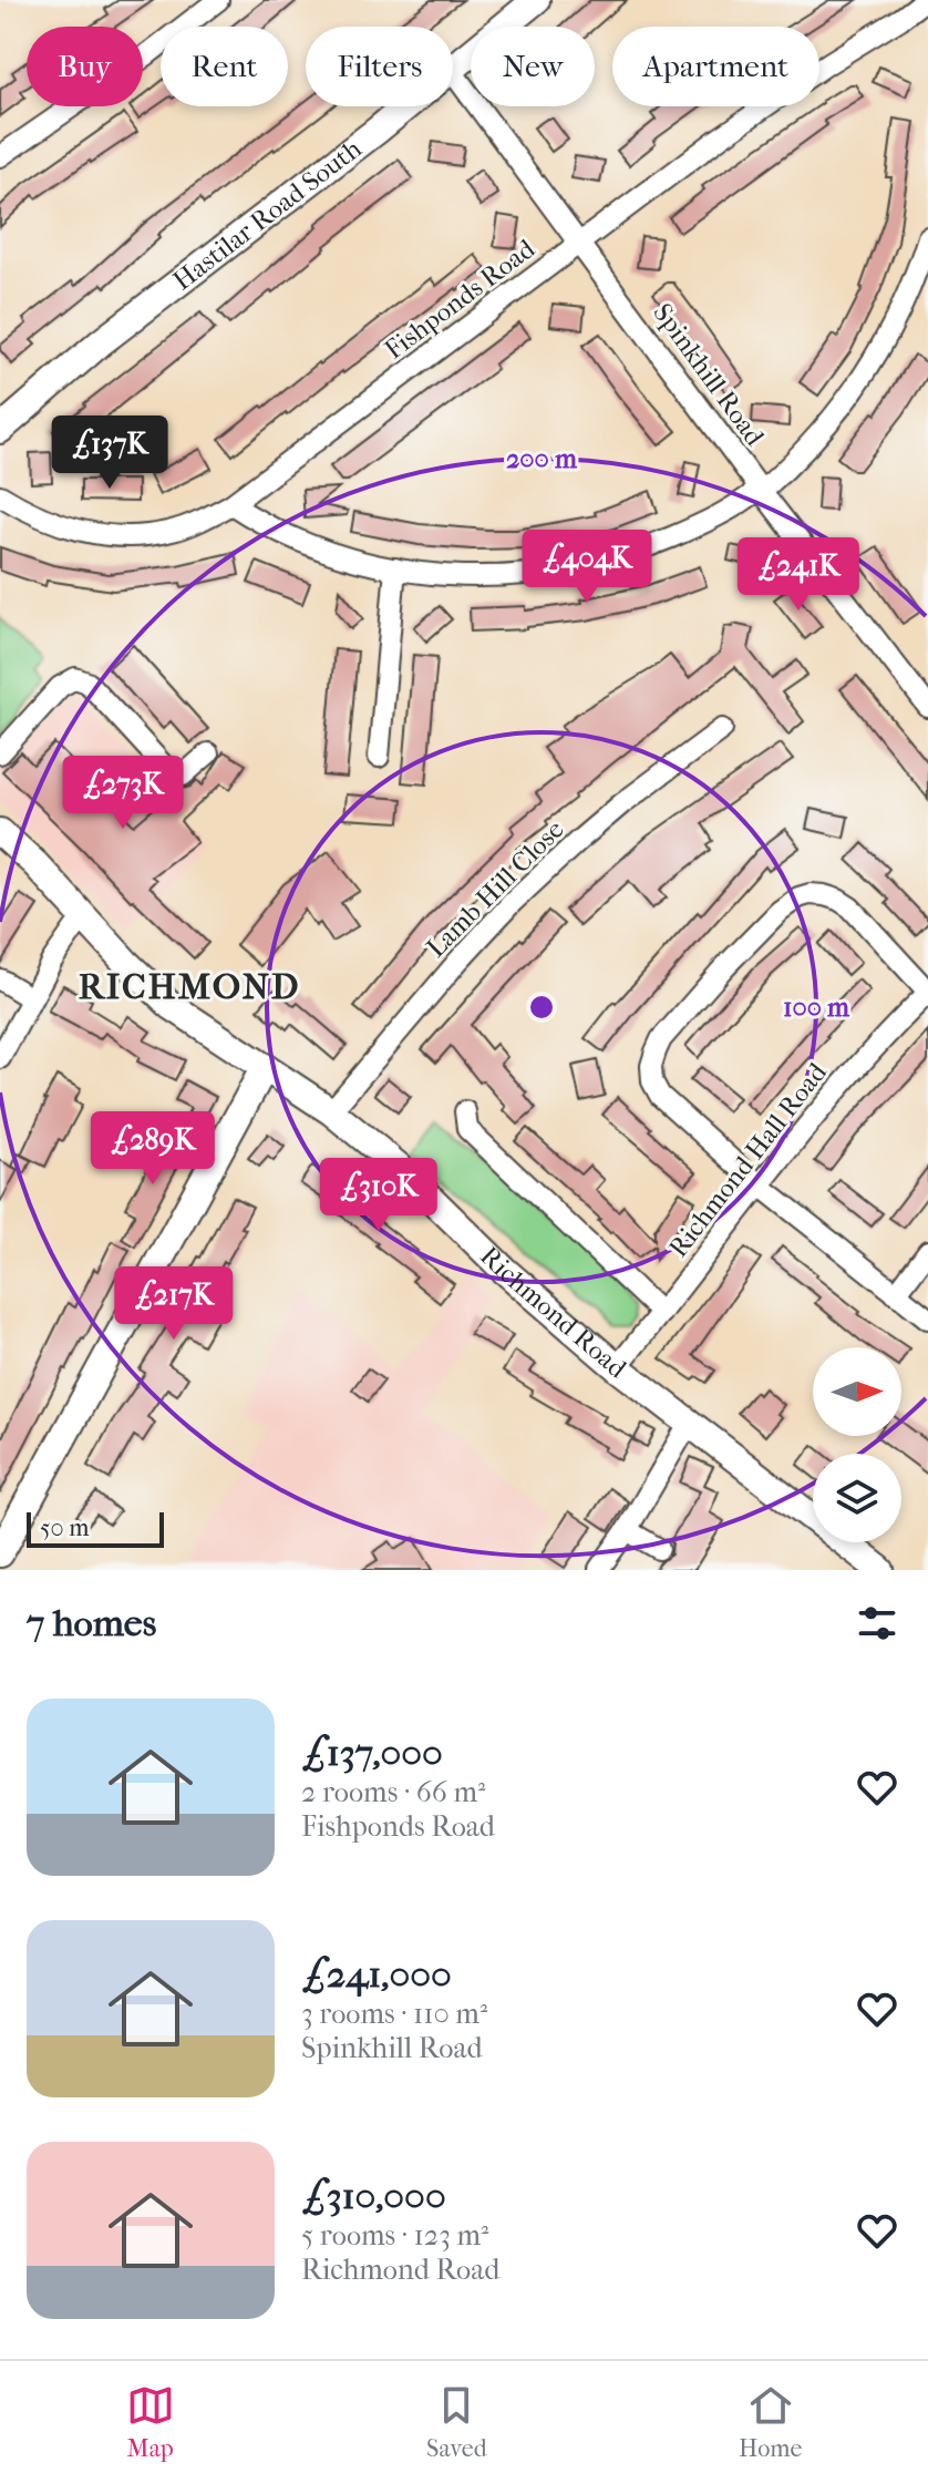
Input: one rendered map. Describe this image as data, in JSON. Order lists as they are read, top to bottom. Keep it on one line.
{"streets":{"street":["Hastilar Road South","Fishponds Road","Spinkhill Road","Lamb Hill Close","Richmond Hall Road","Richmond Road"]},"crossings":[["Fishponds Road","Spinkhill Road"],["Lamb Hill Close","Richmond Road"],["Richmond Hall Road","Richmond Road"]],"districts":["RICHMOND"],"scale_bar":"50 m","north":"right","page":{"chip":["Buy","Rent","Filters","New","Apartment"],"price":["£137K","£404K","£241K","£273K","£289K","£310K","£217K"],"scale":"50 m","heading":"7 homes","list":[{"name":"£137,000","note":"2 rooms · 66 m² · Fishponds Road"},{"name":"£241,000","note":"3 rooms · 110 m² · Spinkhill Road"},{"name":"£310,000","note":"5 rooms · 123 m² · Richmond Road"}],"tabs":["Map","Saved","Home"]},"rings":["200 m","100 m"]}
